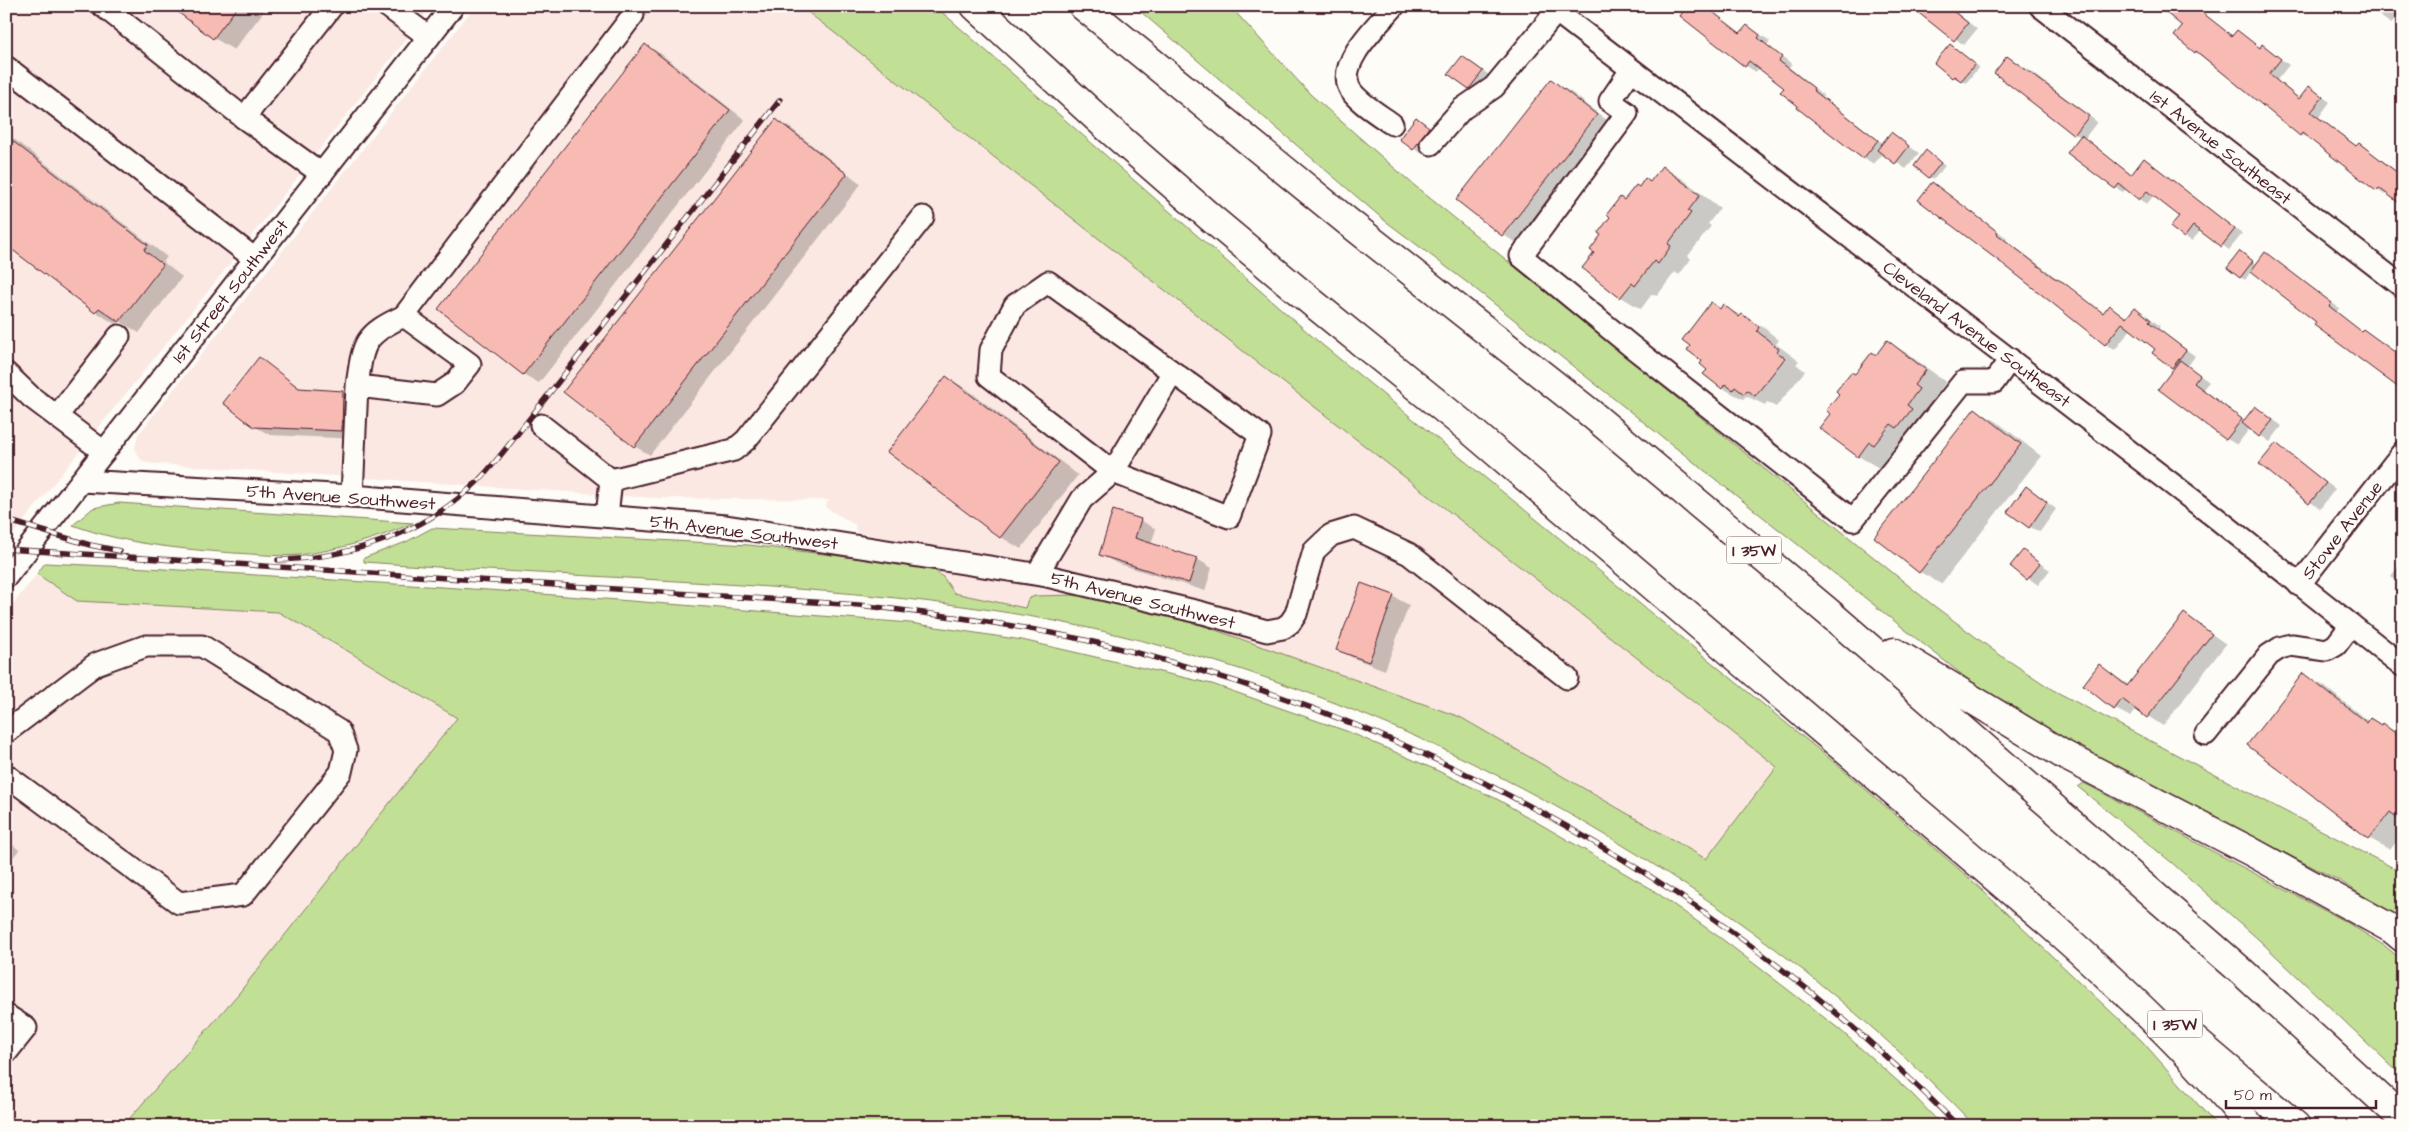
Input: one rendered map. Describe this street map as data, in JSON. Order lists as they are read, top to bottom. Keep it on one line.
{"streets":{"highway":["I 35W"],"street":["1st Avenue Southeast","1st Street Southwest","Cleveland Avenue Southeast","5th Avenue Southwest","Stowe Avenue"]},"crossings":[["1st Street Southwest","5th Avenue Southwest"],["Cleveland Avenue Southeast","Stowe Avenue"]],"scale_bar":"50 m"}
